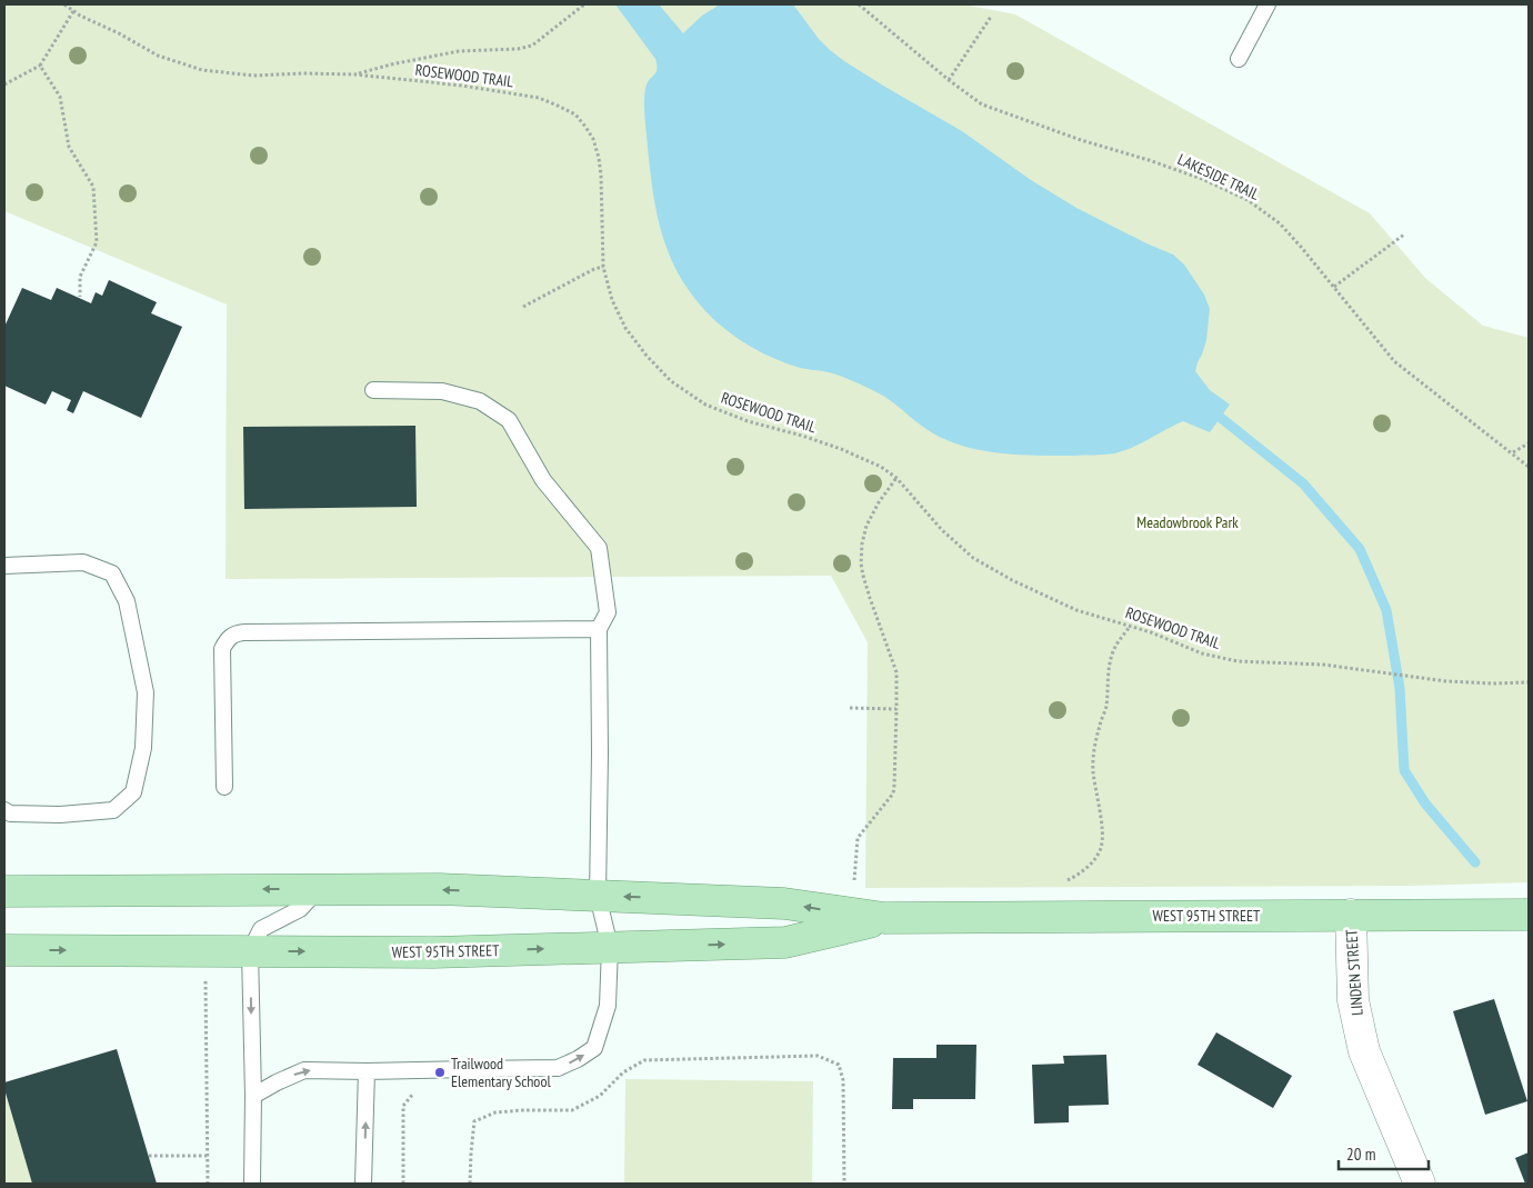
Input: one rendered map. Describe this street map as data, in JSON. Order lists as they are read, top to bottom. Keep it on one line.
{"streets":{"main road":["WEST 95TH STREET"],"street":["LINDEN STREET"],"path":["ROSEWOOD TRAIL","LAKESIDE TRAIL"]},"crossings":[["WEST 95TH STREET","LINDEN STREET"]],"parks":["Meadowbrook Park"],"places":["Trailwood Elementary School"],"scale_bar":"20 m"}
